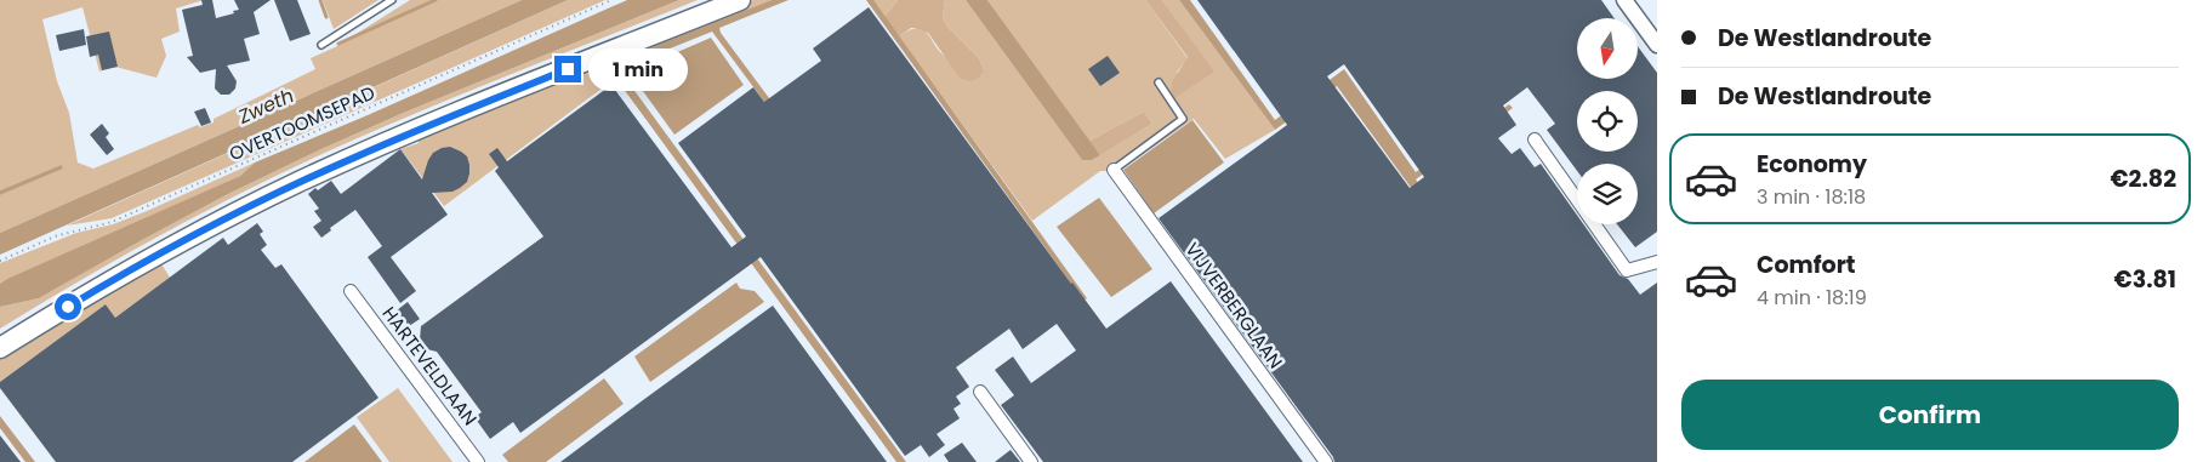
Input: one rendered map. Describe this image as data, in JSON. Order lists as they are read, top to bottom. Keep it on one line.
{"streets":{"street":["VIJVERBERGLAAN","HARTEVELDLAAN"],"path":["OVERTOOMSEPAD"]},"water":["Zweth"],"north":"bottom","page":{"banner":["De Westlandroute","De Westlandroute"],"bubble":"1 min","list":[{"name":"Economy","note":"3 min · 18:18","value":"€2.82"},{"name":"Comfort","note":"4 min · 18:19","value":"€3.81"}],"buttons":"Confirm"}}
